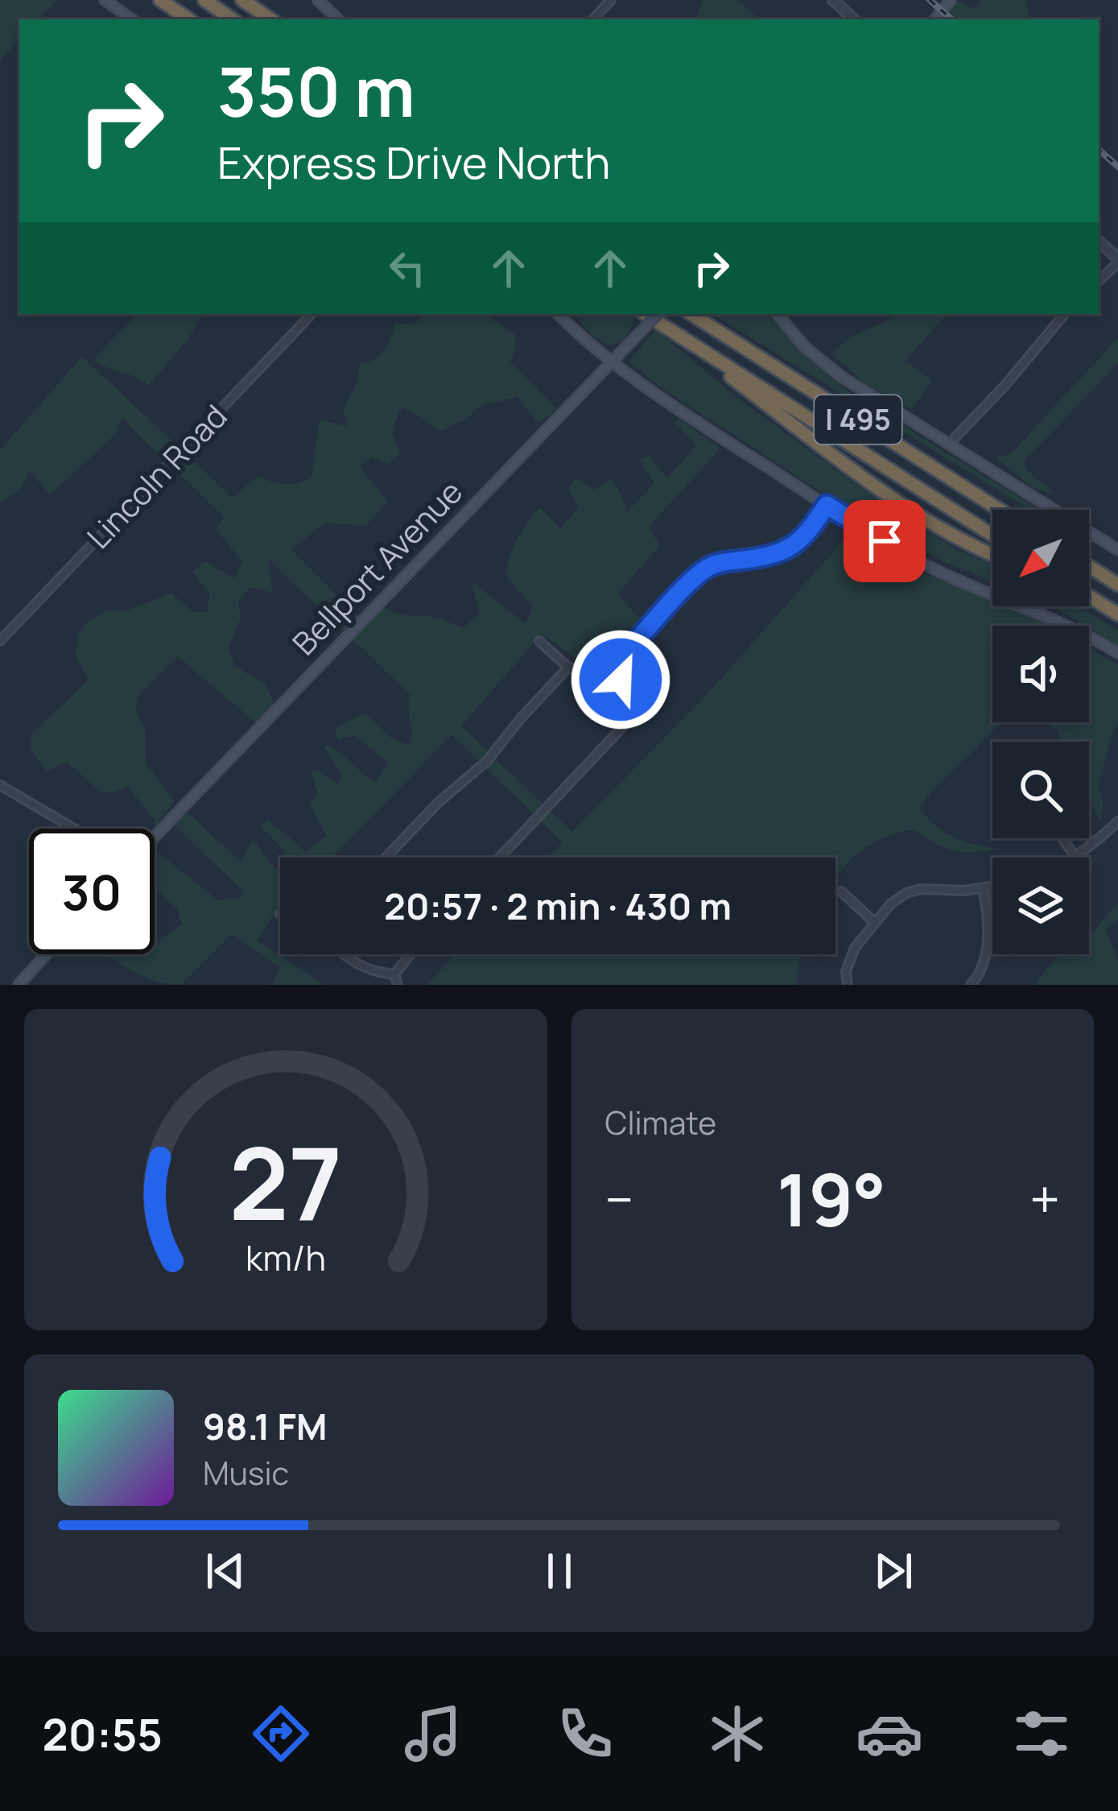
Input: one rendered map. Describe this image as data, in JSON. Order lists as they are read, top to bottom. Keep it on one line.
{"streets":{"highway":["I 495"],"main road":["Bellport Avenue"],"street":["Lincoln Road"]},"north":"bottom left","page":{"turn":["350 m","Express Drive North"],"limit":"30","trip":"20:57 · 2 min · 430 m","tile":"Climate","heat":["−","19°","+"],"song":["98.1 FM","Music"],"tabs":"20:55","gauge":["27","km/h"]}}
